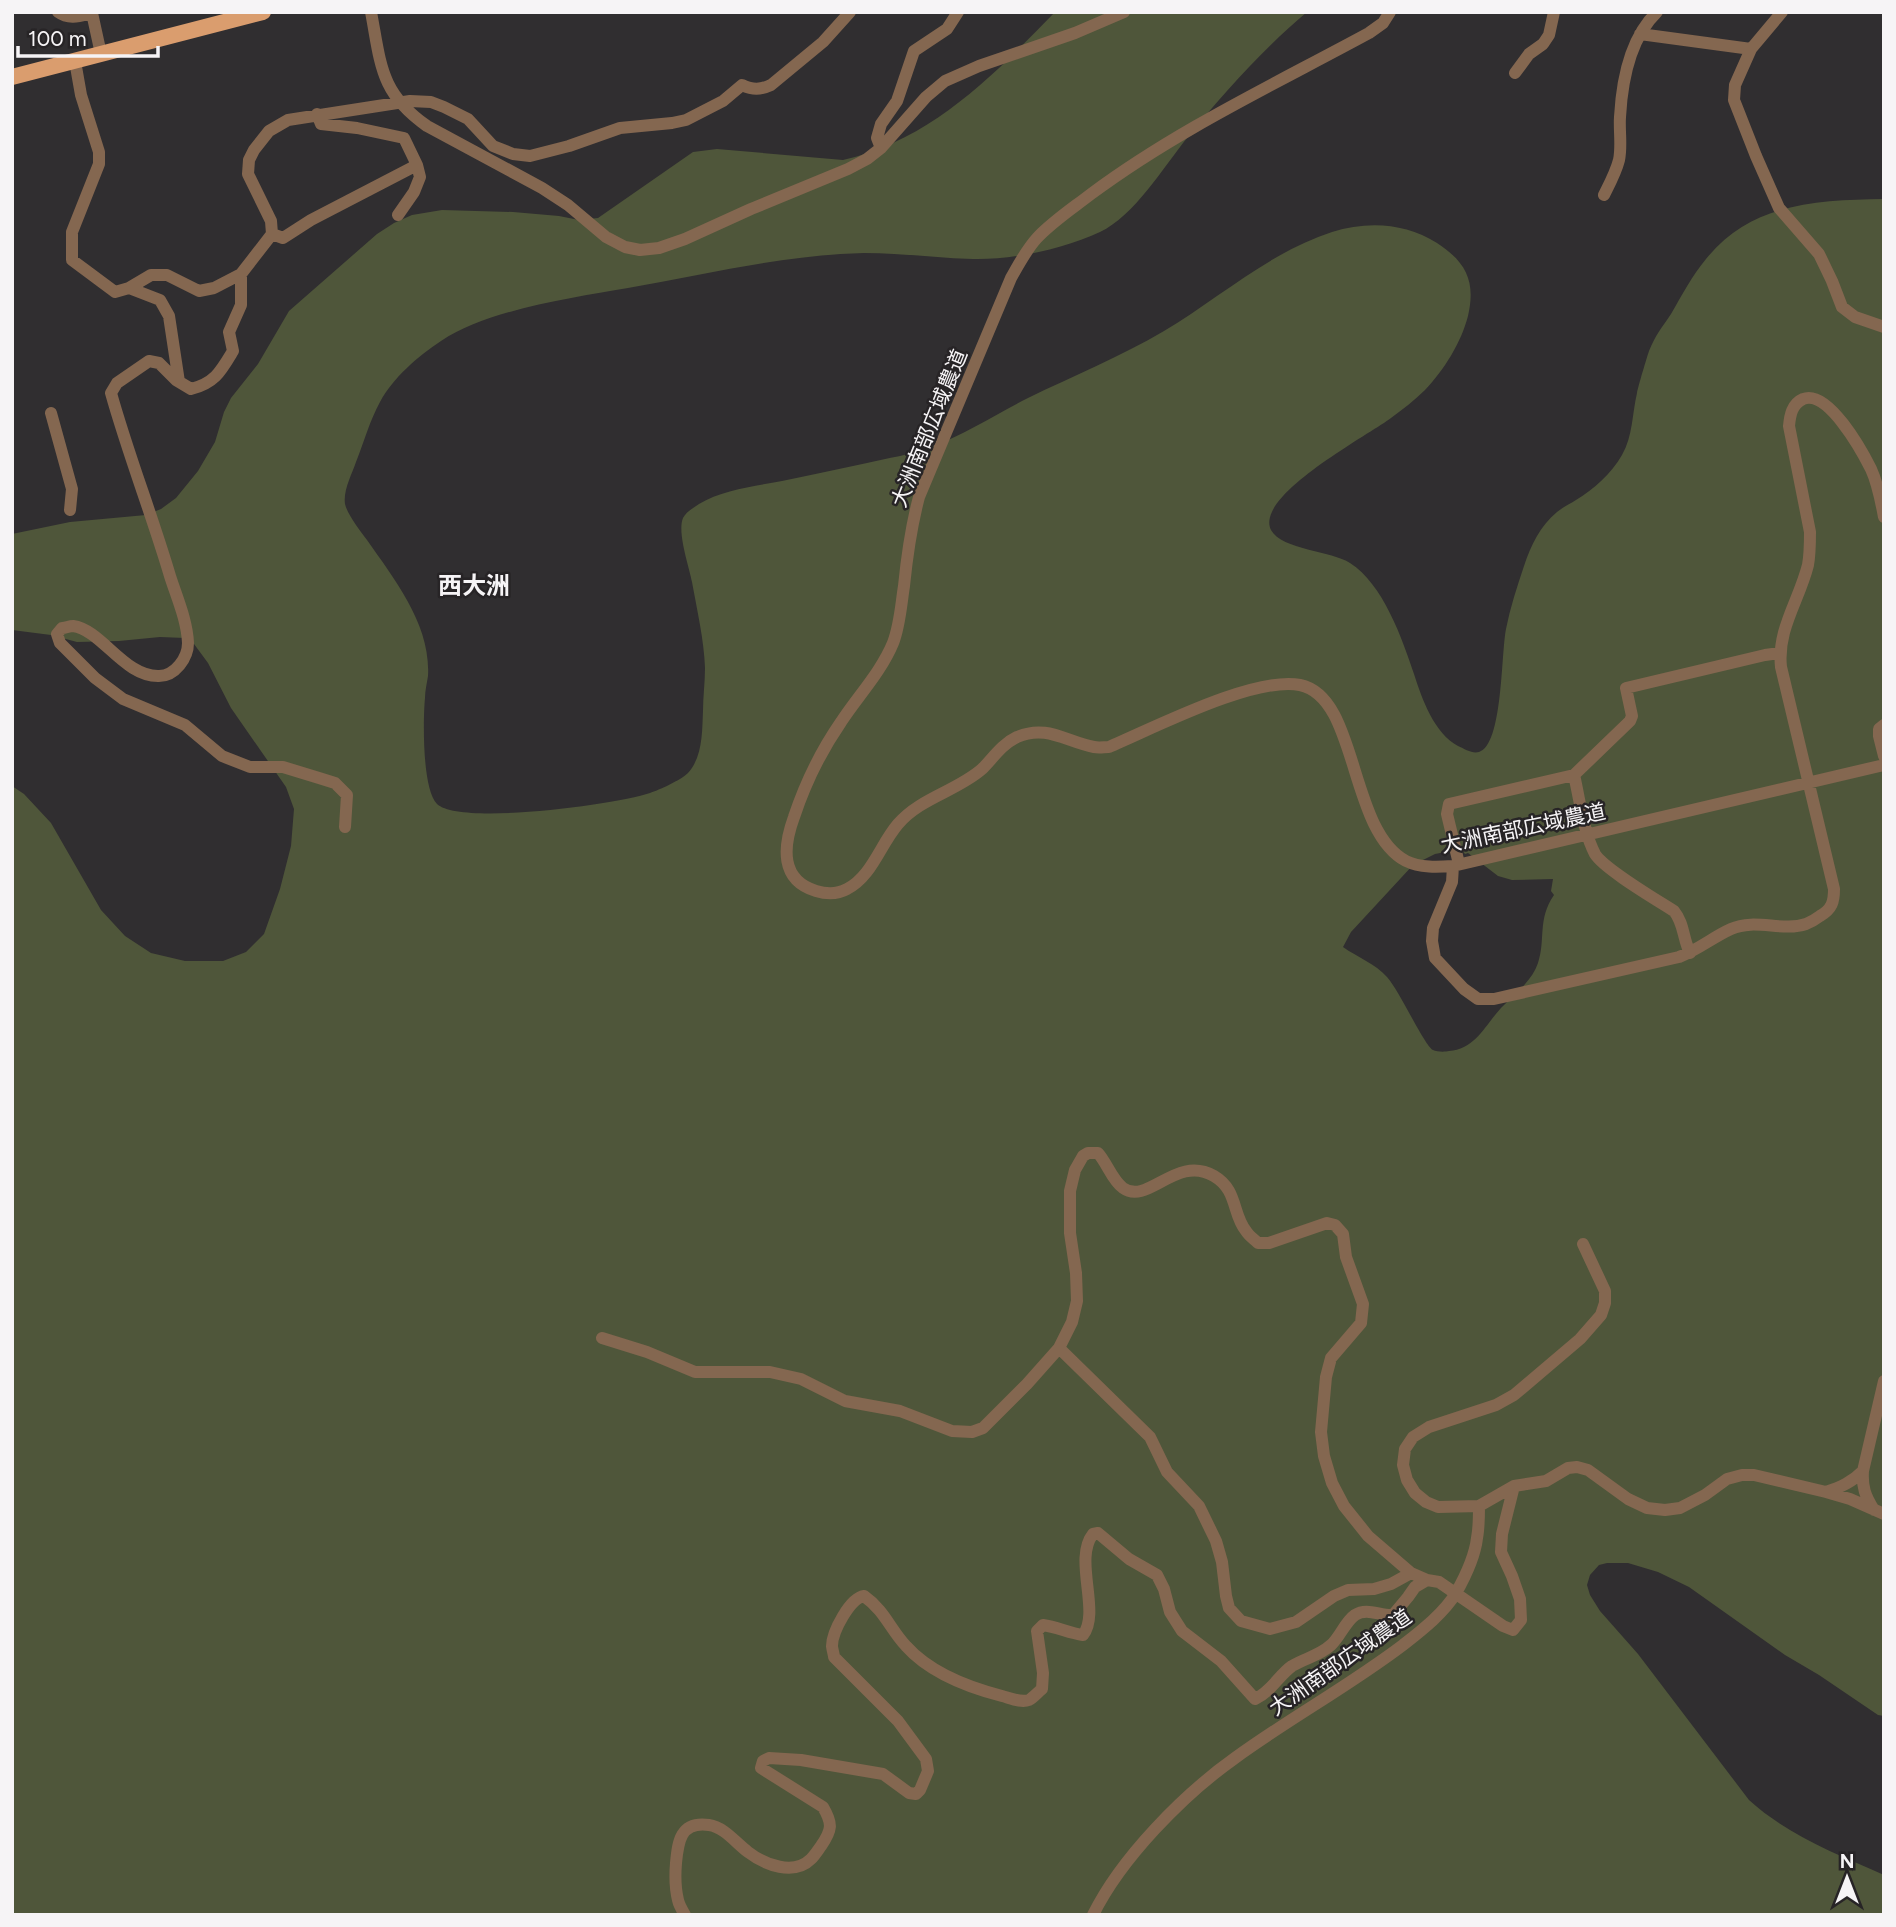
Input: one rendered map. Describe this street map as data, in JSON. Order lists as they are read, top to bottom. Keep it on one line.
{"streets":{"street":["大洲南部広域農道"]},"districts":["西大洲"],"scale_bar":"100 m","north":"top"}
